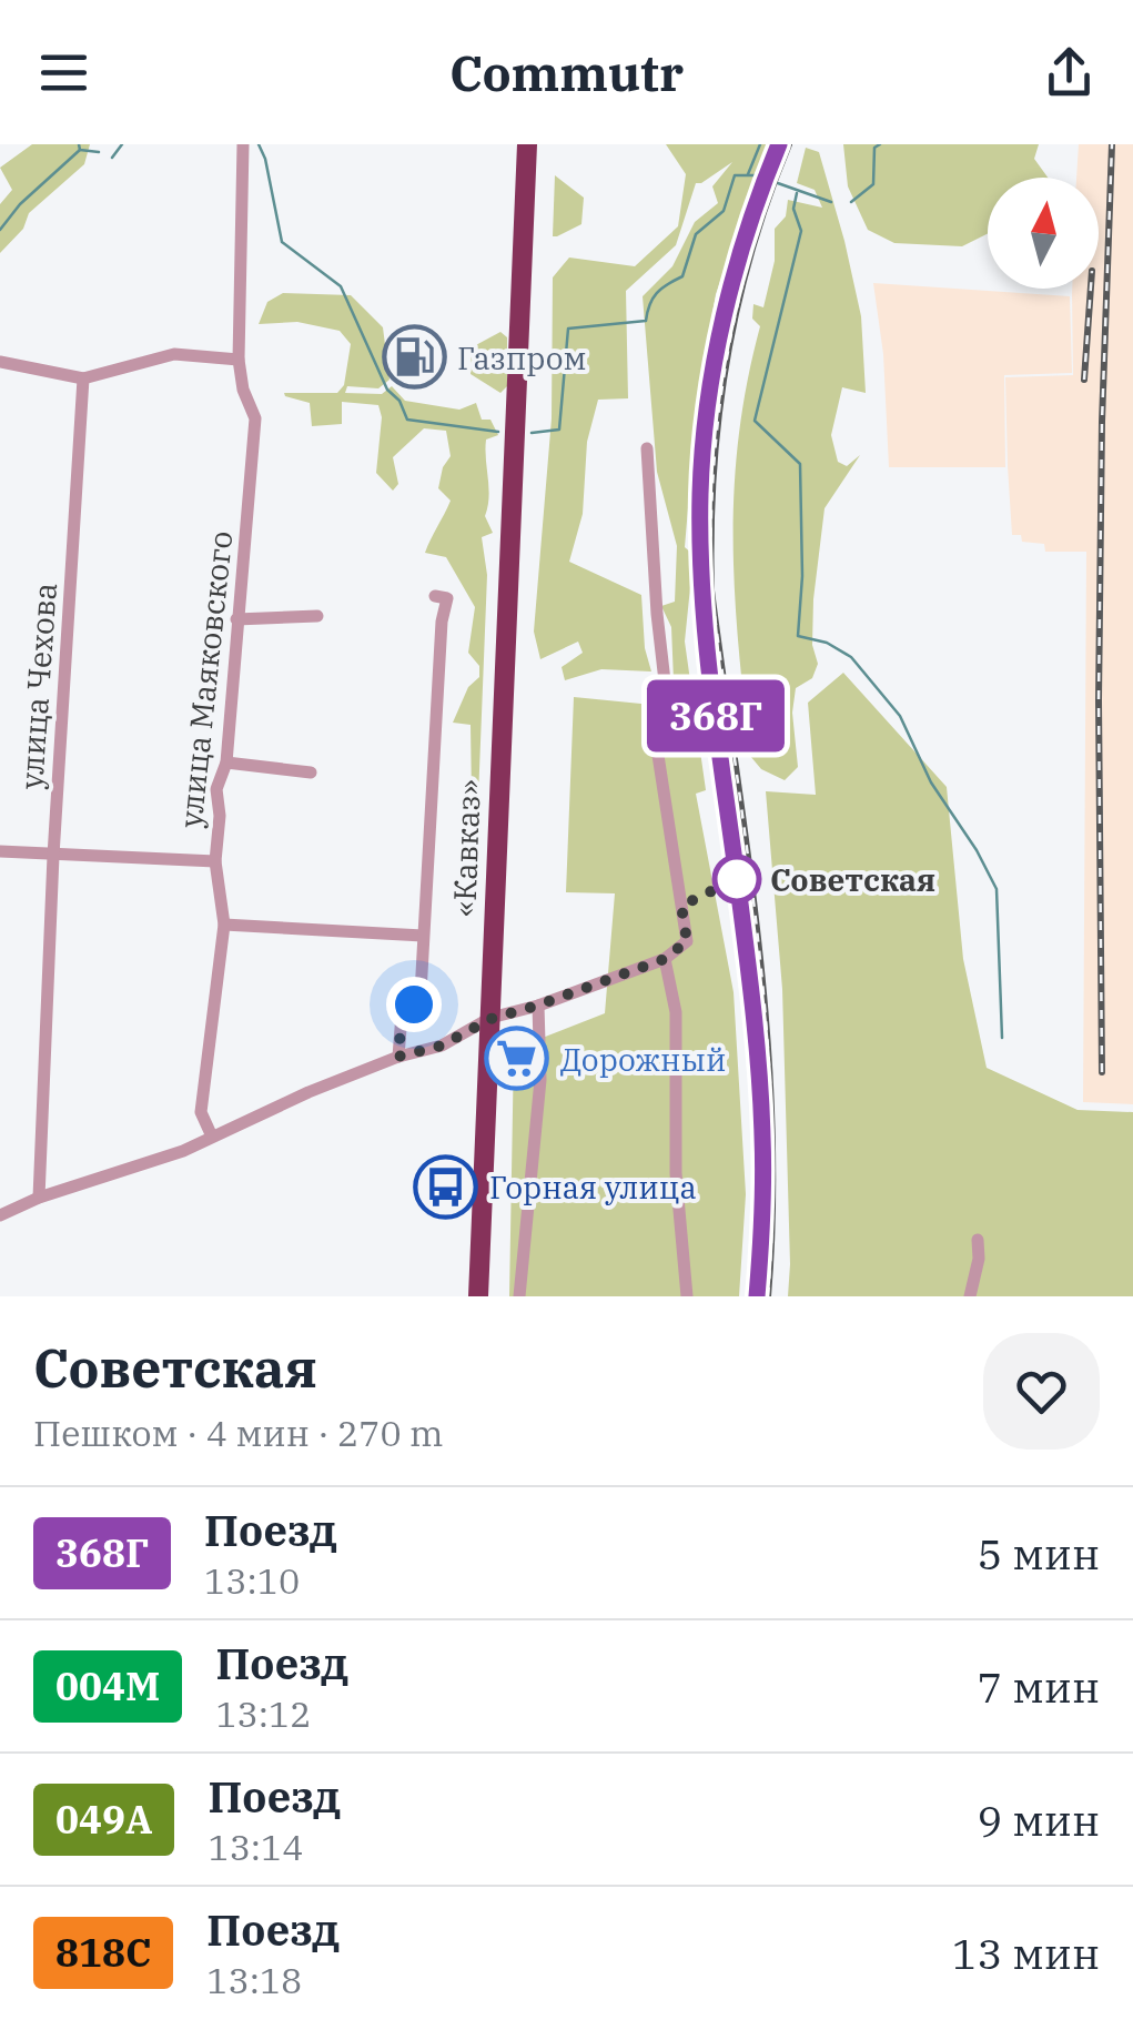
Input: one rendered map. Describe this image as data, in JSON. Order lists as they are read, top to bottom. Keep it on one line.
{"streets":{"highway":["«Кавказ»"],"street":["улица Маяковского","улица Чехова"]},"places":{"fuel station":["Газпром"],"other":["Советская"],"supermarket":["Дорожный"],"bus stop":["Горная улица"]},"north":"top","page":{"header":"Commutr","on_map":"368Г","heading":["Советская","Пешком · 4 мин · 270 m"],"list":[{"mark":"368Г","name":"Поезд","note":"13:10","value":"5 мин"},{"mark":"004М","name":"Поезд","note":"13:12","value":"7 мин"},{"mark":"049А","name":"Поезд","note":"13:14","value":"9 мин"},{"mark":"818С","name":"Поезд","note":"13:18","value":"13 мин"}]}}
